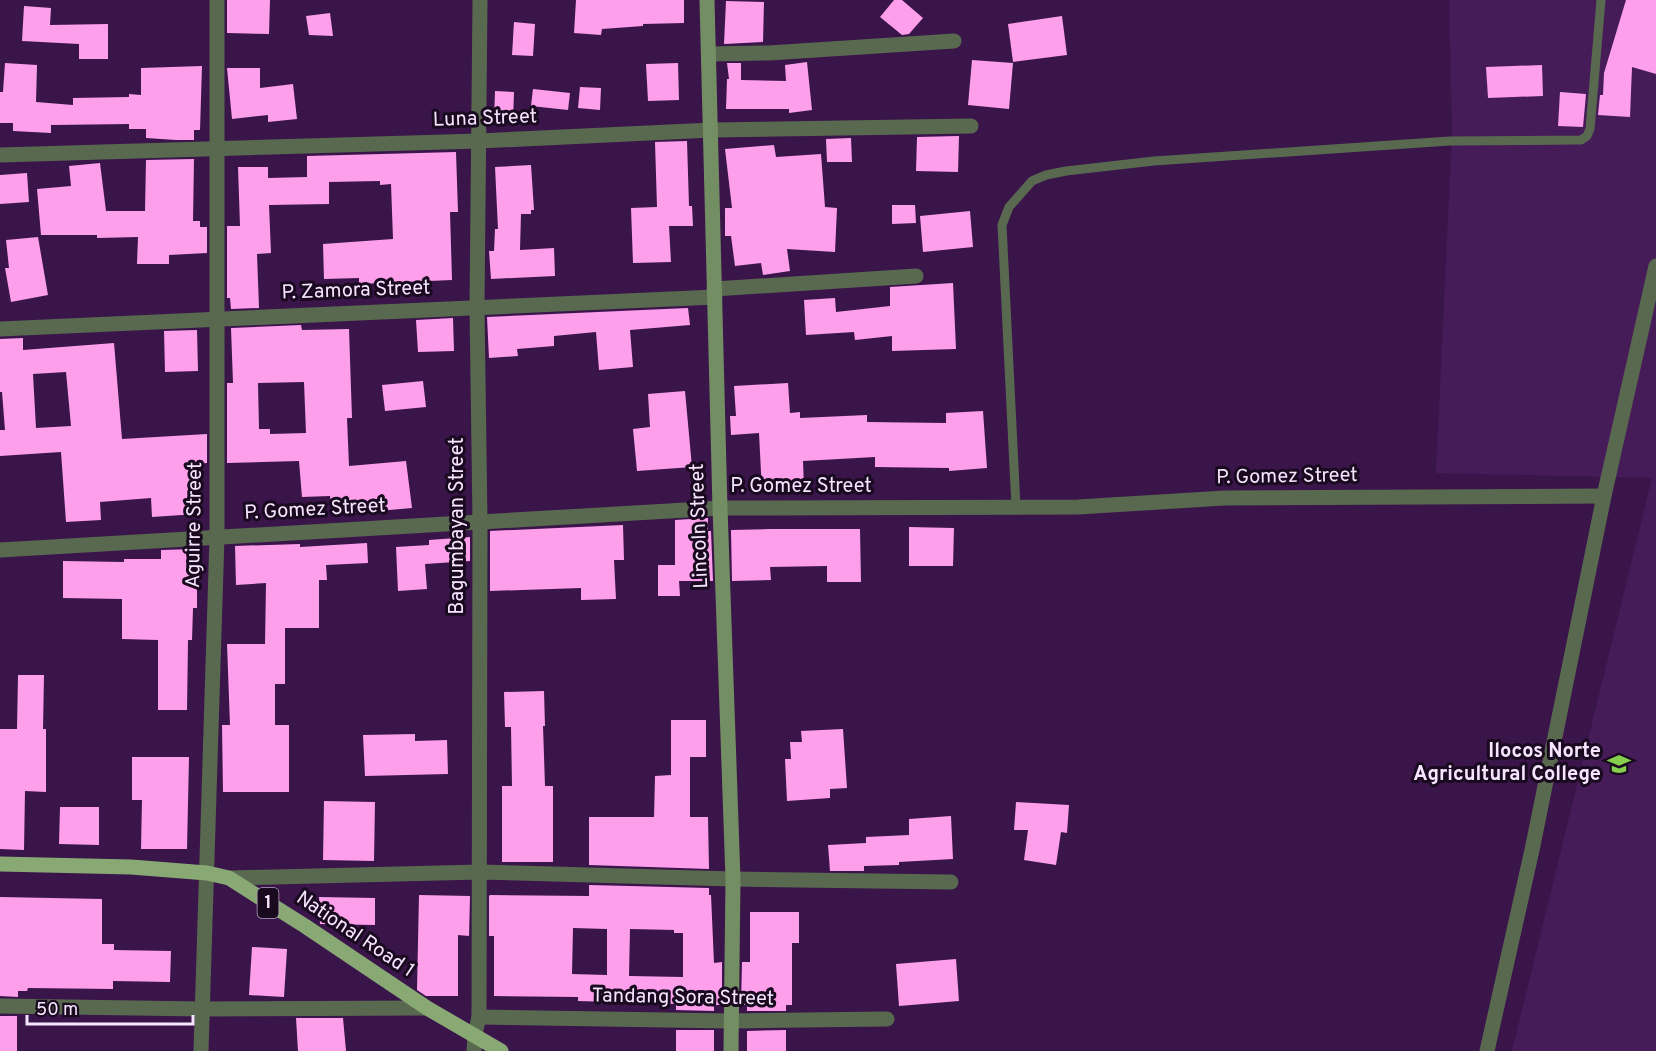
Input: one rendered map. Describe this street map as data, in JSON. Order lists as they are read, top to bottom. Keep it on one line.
{"streets":{"main road":["1","National Road 1"],"street":["Luna Street","P. Zamora Street","P. Gomez Street","Aguirre Street","Bagumbayan Street","Lincoln Street","Tandang Sora Street"]},"crossings":[["Luna Street","Aguirre Street"],["Luna Street","Bagumbayan Street"],["Luna Street","Lincoln Street"],["P. Zamora Street","Aguirre Street"],["P. Zamora Street","Bagumbayan Street"],["P. Zamora Street","Lincoln Street"],["P. Gomez Street","Aguirre Street"],["P. Gomez Street","Bagumbayan Street"],["P. Gomez Street","Lincoln Street"],["Aguirre Street","National Road 1"],["Bagumbayan Street","National Road 1"],["Bagumbayan Street","Tandang Sora Street"],["Lincoln Street","Tandang Sora Street"]],"places":{"school or university":["Ilocos Norte Agricultural College"]},"scale_bar":"50 m"}
